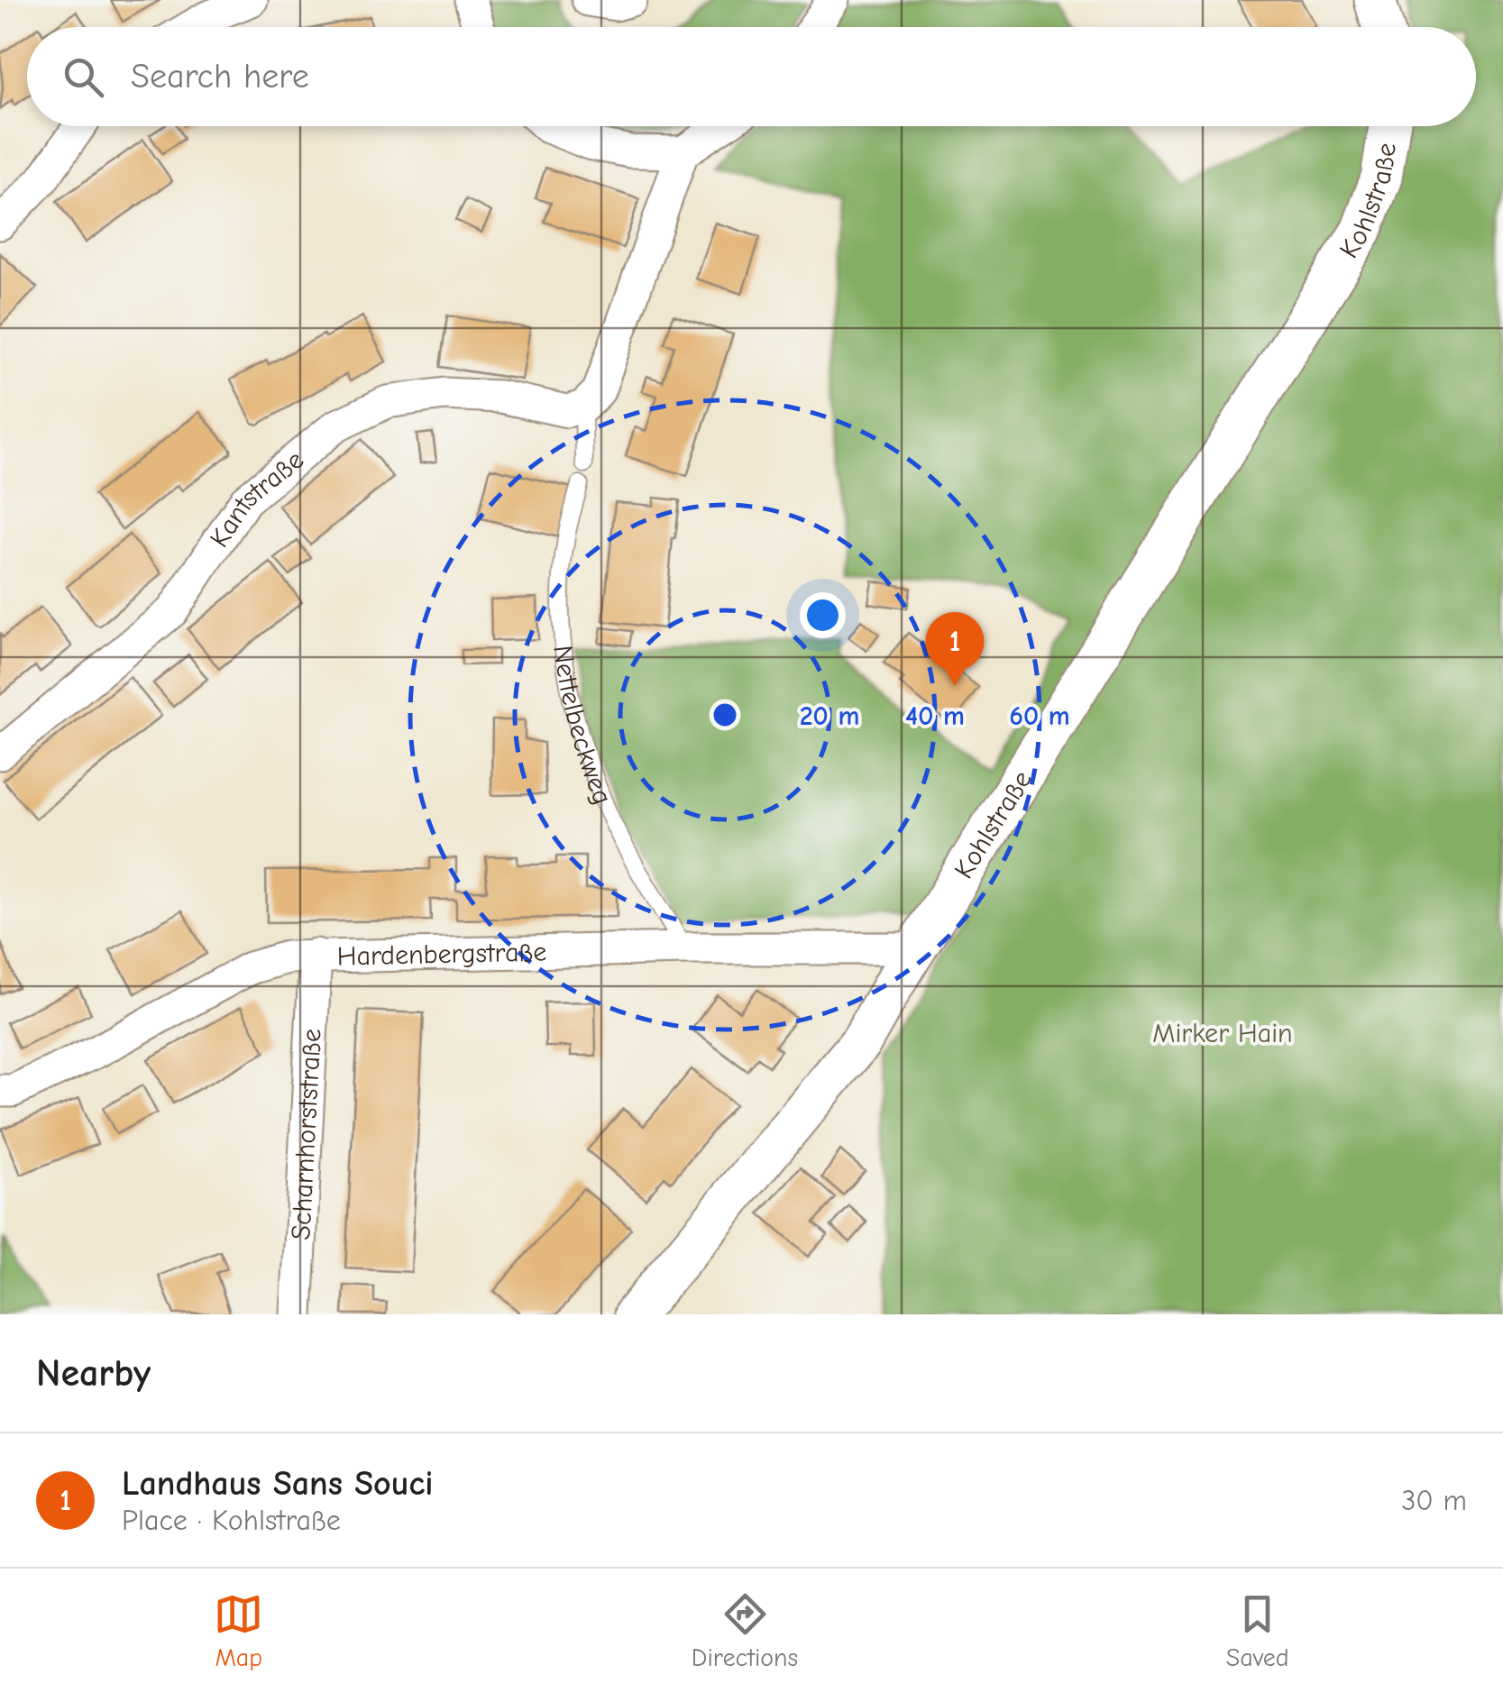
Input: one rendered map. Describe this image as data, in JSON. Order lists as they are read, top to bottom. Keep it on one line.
{"streets":{"street":["Kohlstraße","Kantstraße","Hardenbergstraße","Scharnhorststraße"],"lane":["Nettelbeckweg"]},"crossings":[["Kohlstraße","Hardenbergstraße"],["Nettelbeckweg","Hardenbergstraße"],["Hardenbergstraße","Scharnhorststraße"]],"parks":["Mirker Hain"],"page":{"search":"Search here","pins":"1","heading":"Nearby","list":[{"mark":"1","name":"Landhaus Sans Souci","note":"Place · Kohlstraße","value":"30 m"}],"nav":["Map","Directions","Saved"]},"rings":["20 m","40 m","60 m"]}
